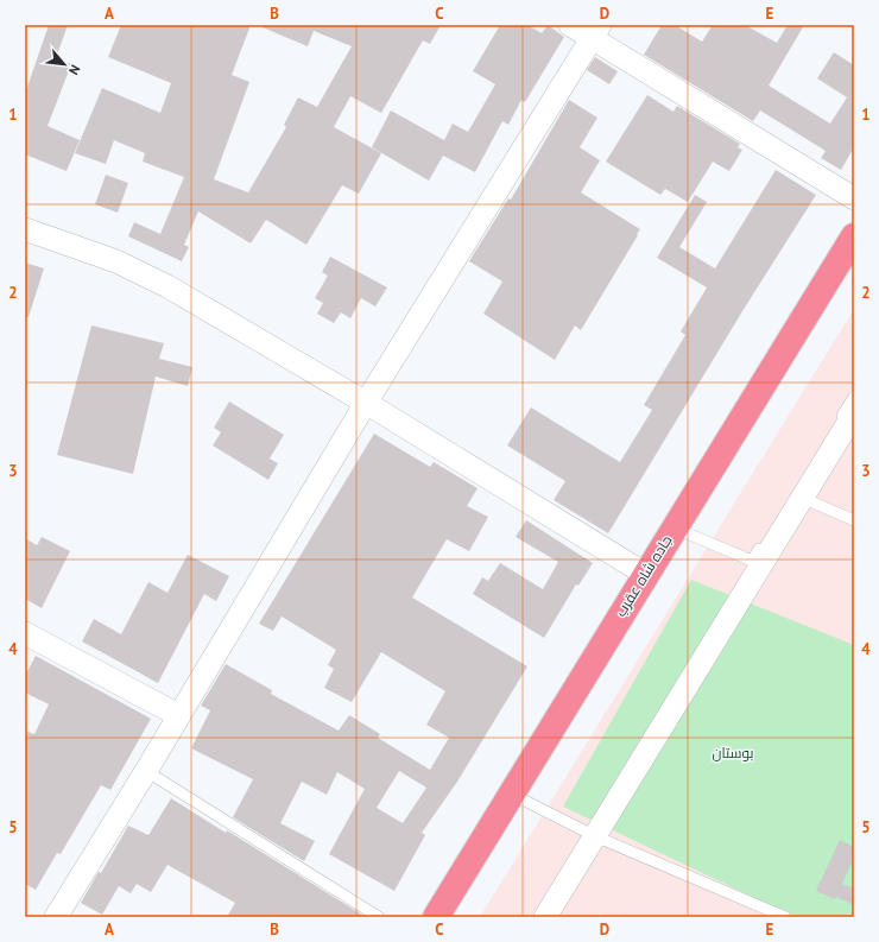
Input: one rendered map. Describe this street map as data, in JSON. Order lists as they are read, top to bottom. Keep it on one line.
{"streets":{"highway":["جاده شاه عقرب"]},"parks":["بوستان"],"north":"bottom right","grid":{"columns":["A","B","C","D","E"],"rows":["1","2","3","4","5"]}}
